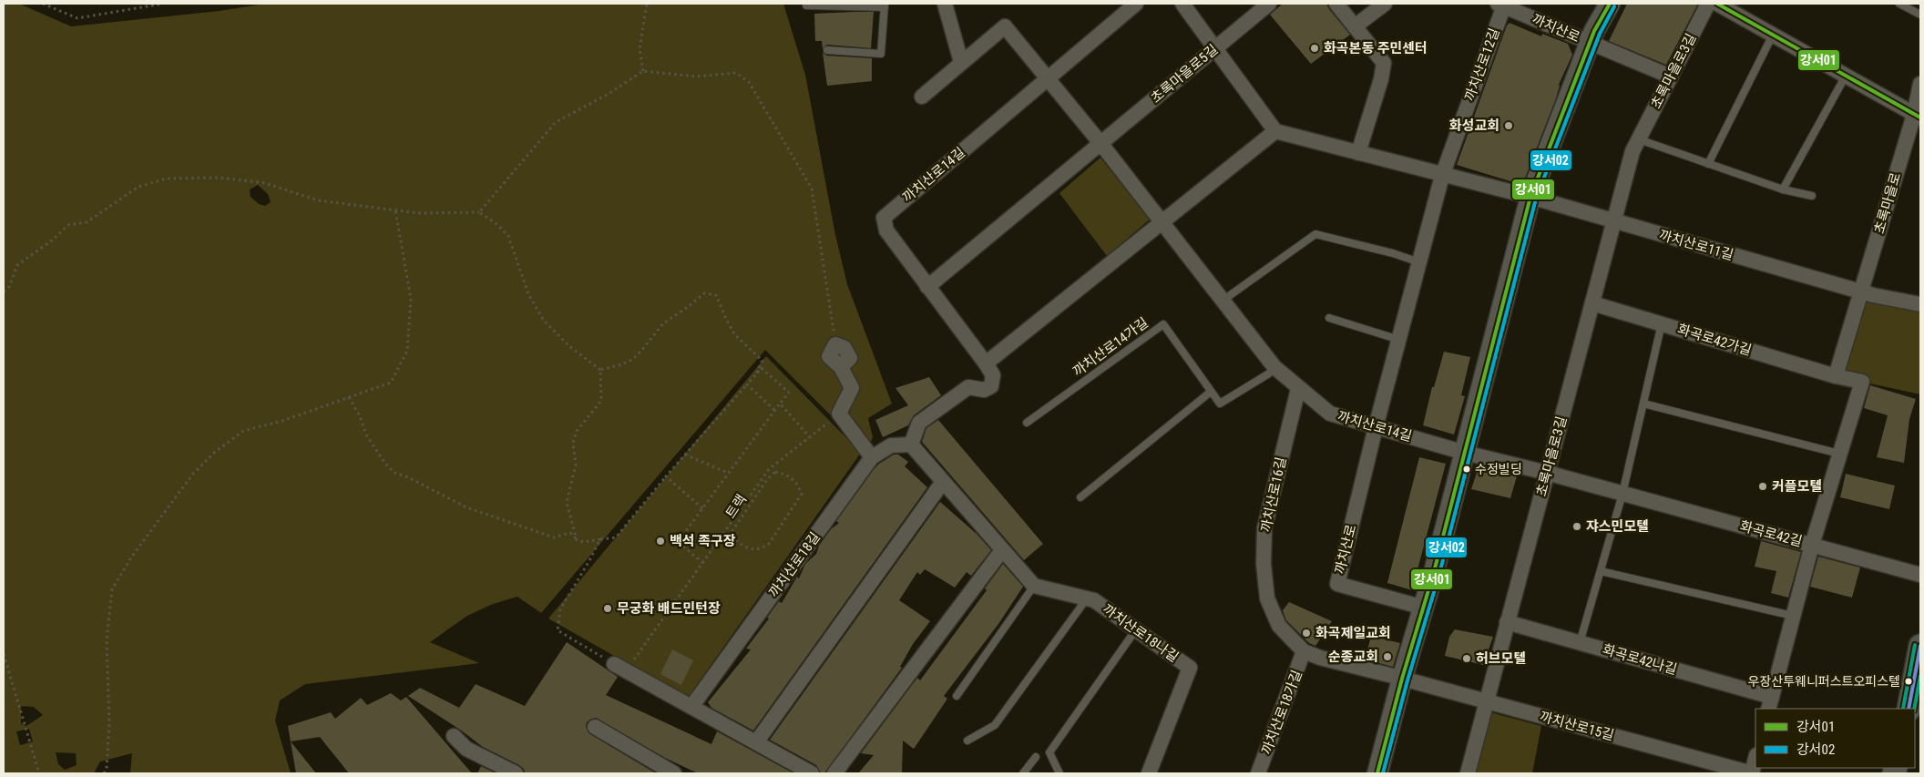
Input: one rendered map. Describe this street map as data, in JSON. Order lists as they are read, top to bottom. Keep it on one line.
{"streets":{"street":["까치산로","까치산로12길","초록마을로3길","초록마을로5길","까치산로14길","초록마을로","까치산로11길","화곡로42가길","까치산로16길","화곡로42길","까치산로18길","까치산로18나길","화곡로42나길","까치산로18가길","까치산로15길"],"lane":["까치산로14가길"],"path":["트랙"]},"crossings":[["까치산로","까치산로12길"],["까치산로","까치산로14길"],["까치산로","까치산로11길"],["까치산로","까치산로16길"],["까치산로","화곡로42길"],["까치산로","까치산로15길"],["까치산로12길","까치산로14길"],["초록마을로3길","까치산로11길"],["초록마을로3길","화곡로42가길"],["초록마을로3길","화곡로42길"],["초록마을로3길","화곡로42나길"],["초록마을로3길","까치산로15길"],["초록마을로5길","까치산로14길"],["까치산로14길","까치산로14가길"],["까치산로14길","까치산로16길"],["까치산로14길","화곡로42길"],["까치산로14길","까치산로18길"],["초록마을로","까치산로11길"],["화곡로42가길","화곡로42길"],["화곡로42가길","화곡로42나길"],["까치산로16길","까치산로18가길"],["까치산로16길","까치산로15길"],["화곡로42길","화곡로42나길"]],"places":["화곡본동 주민센터","화성교회","수정빌딩","커플모텔","쟈스민모텔","백석 족구장","무궁화 배드민턴장","화곡제일교회","순종교회","허브모텔","우장산투웨니퍼스트오피스텔"],"lines":["transit line 강서01","transit line 강서02"],"legend":["강서01","강서02"]}
